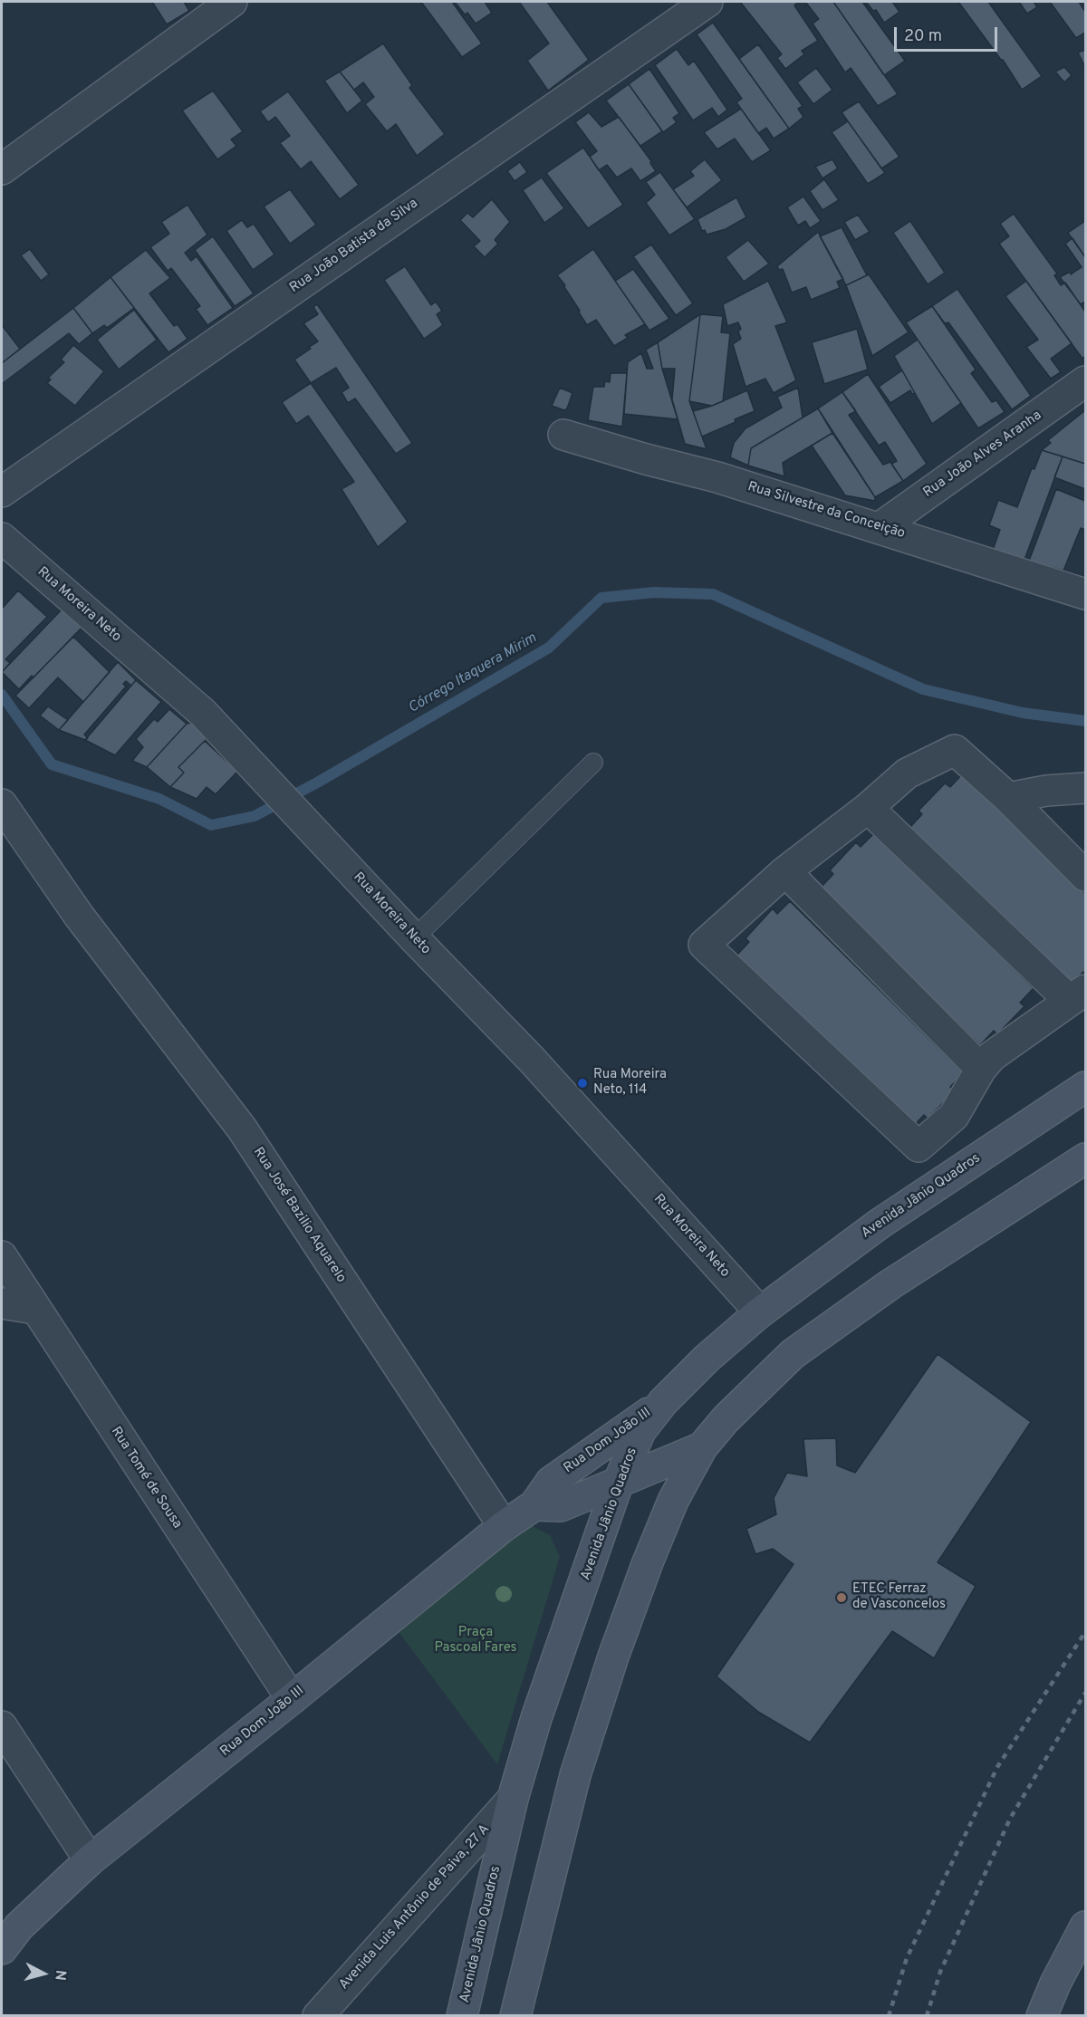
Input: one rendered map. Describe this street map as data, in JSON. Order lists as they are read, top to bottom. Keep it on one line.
{"streets":{"main road":["Avenida Jânio Quadros","Rua Dom João III"],"street":["Rua João Batista da Silva","Rua João Alves Aranha","Rua Silvestre da Conceição","Rua Moreira Neto","Rua José Bazilio Aquarelo","Rua Tomé de Sousa","Avenida Luis Antônio de Paiva, 27 A"]},"crossings":[["Rua João Alves Aranha","Rua Silvestre da Conceição"],["Rua Moreira Neto","Avenida Jânio Quadros"],["Avenida Jânio Quadros","Rua Dom João III"],["Avenida Jânio Quadros","Avenida Luis Antônio de Paiva, 27 A"],["Rua José Bazilio Aquarelo","Rua Dom João III"],["Rua Dom João III","Rua Tomé de Sousa"]],"water":["Córrego Itaquera Mirim"],"parks":["Praça Pascoal Fares"],"places":["Rua Moreira Neto, 114","ETEC Ferraz de Vasconcelos"],"scale_bar":"20 m","north":"right"}
